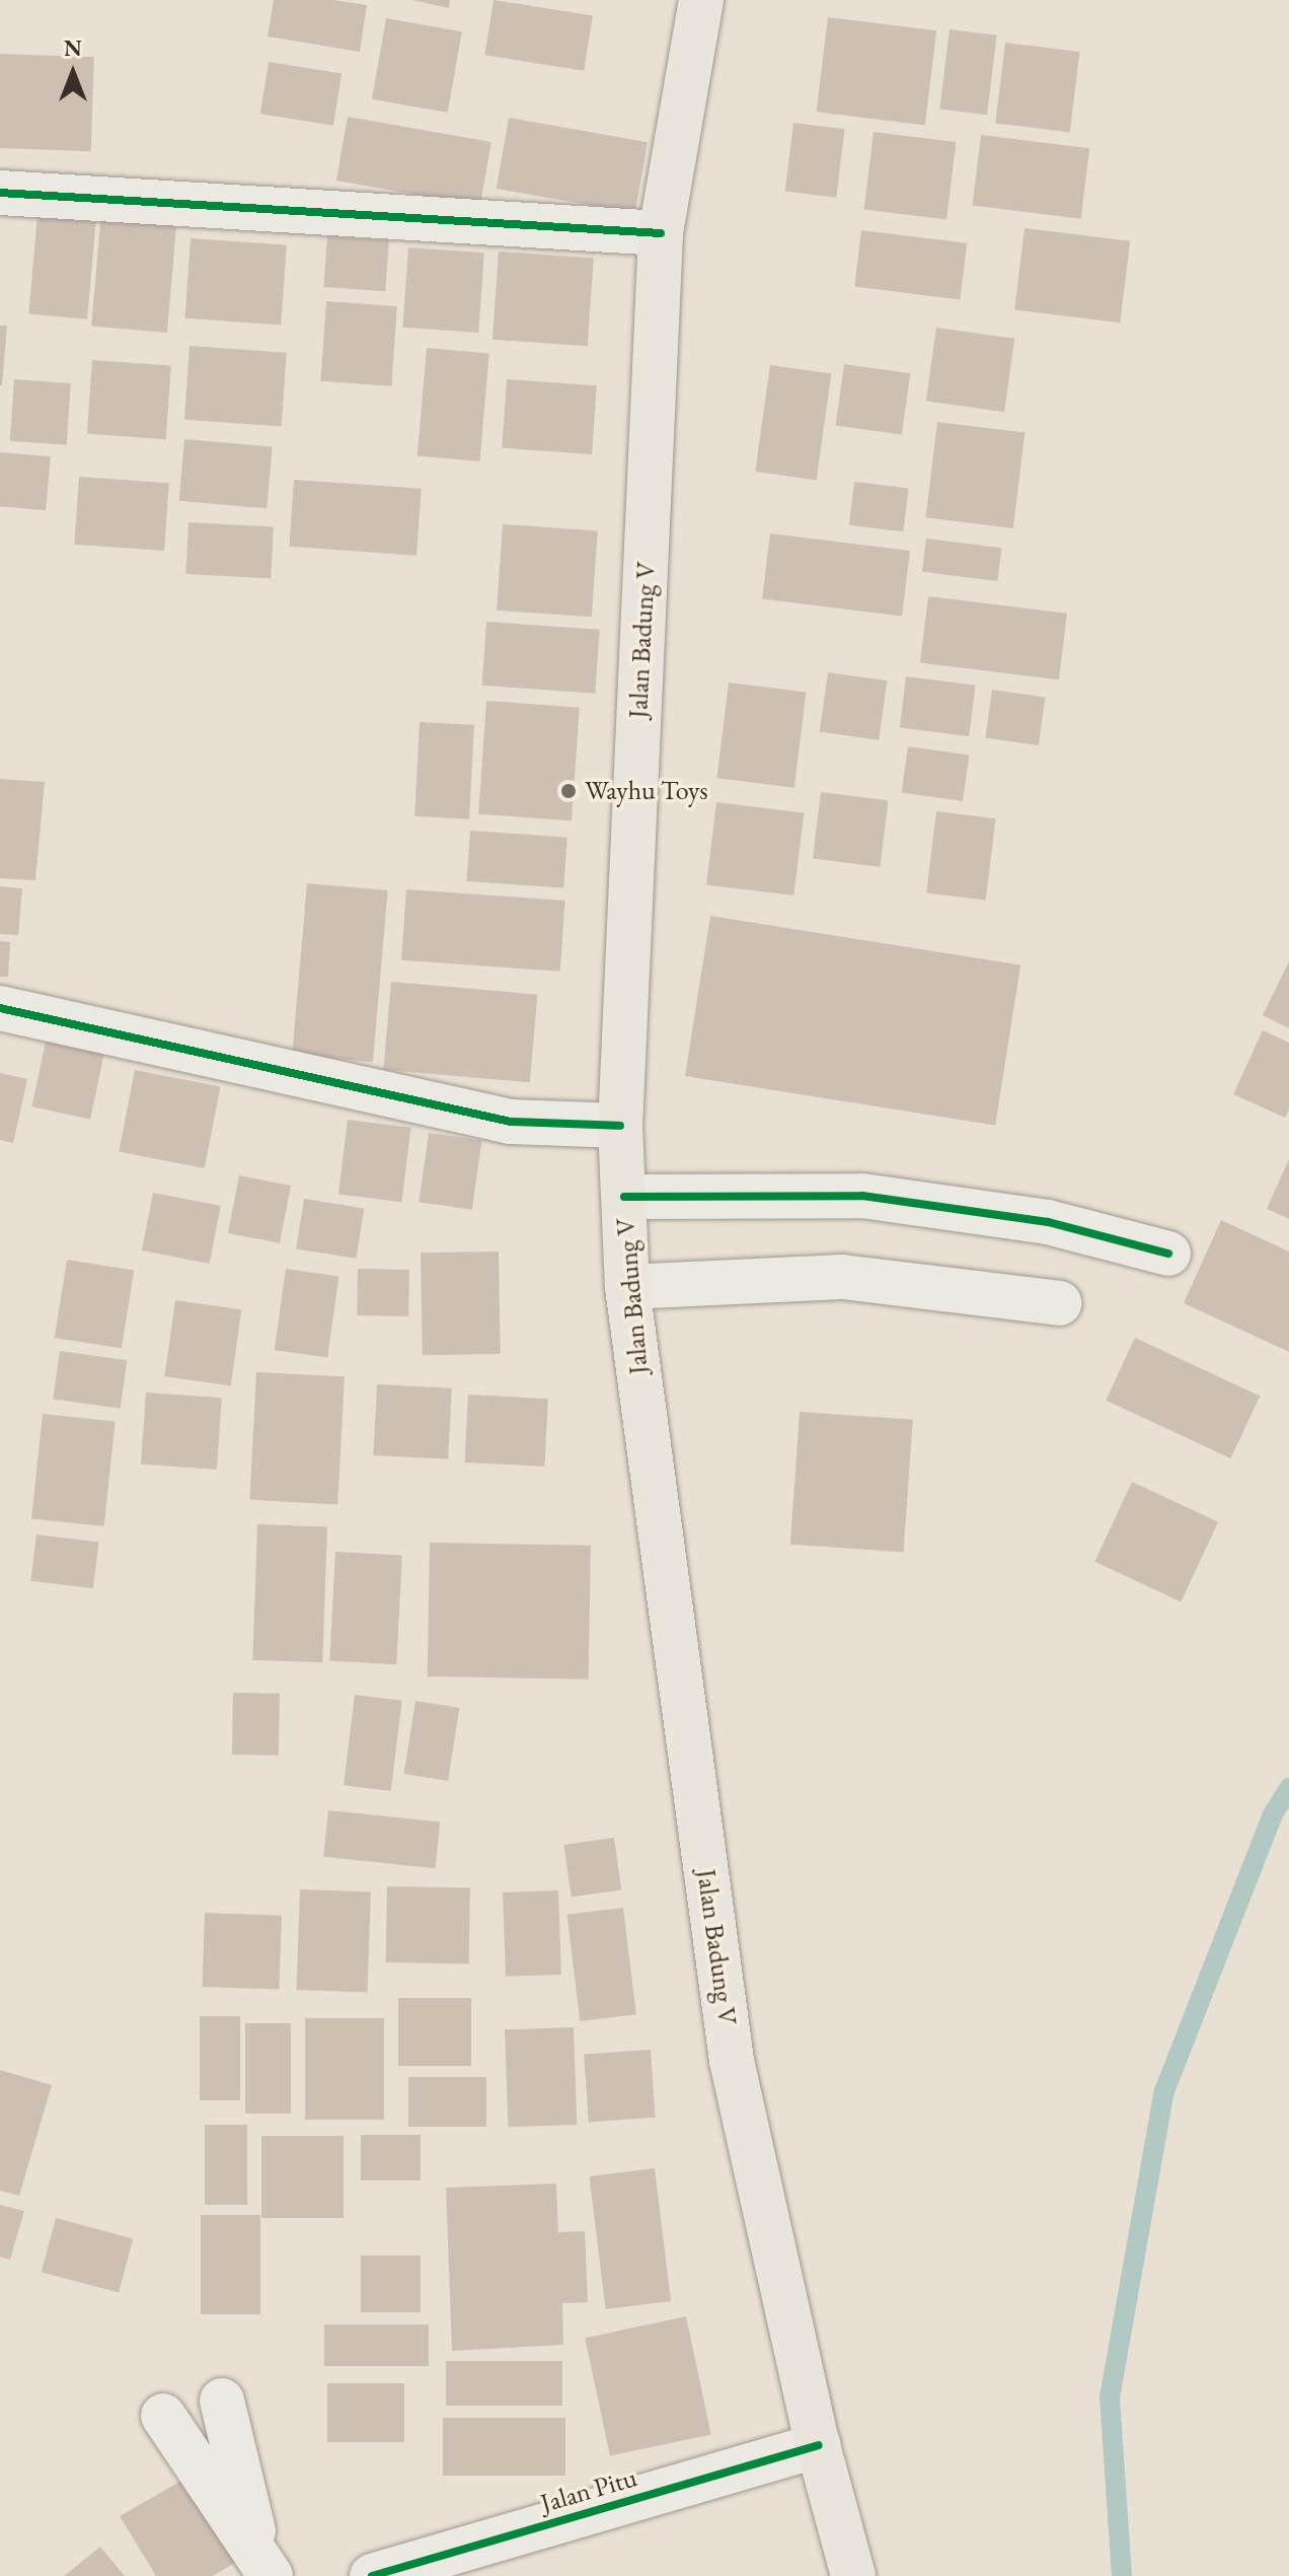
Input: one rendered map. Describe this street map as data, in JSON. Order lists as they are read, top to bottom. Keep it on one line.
{"streets":{"main road":["Jalan Badung V"],"street":["Jalan Pitu"]},"crossings":[["Jalan Badung V","Jalan Pitu"]],"places":["Wayhu Toys"],"north":"top"}
